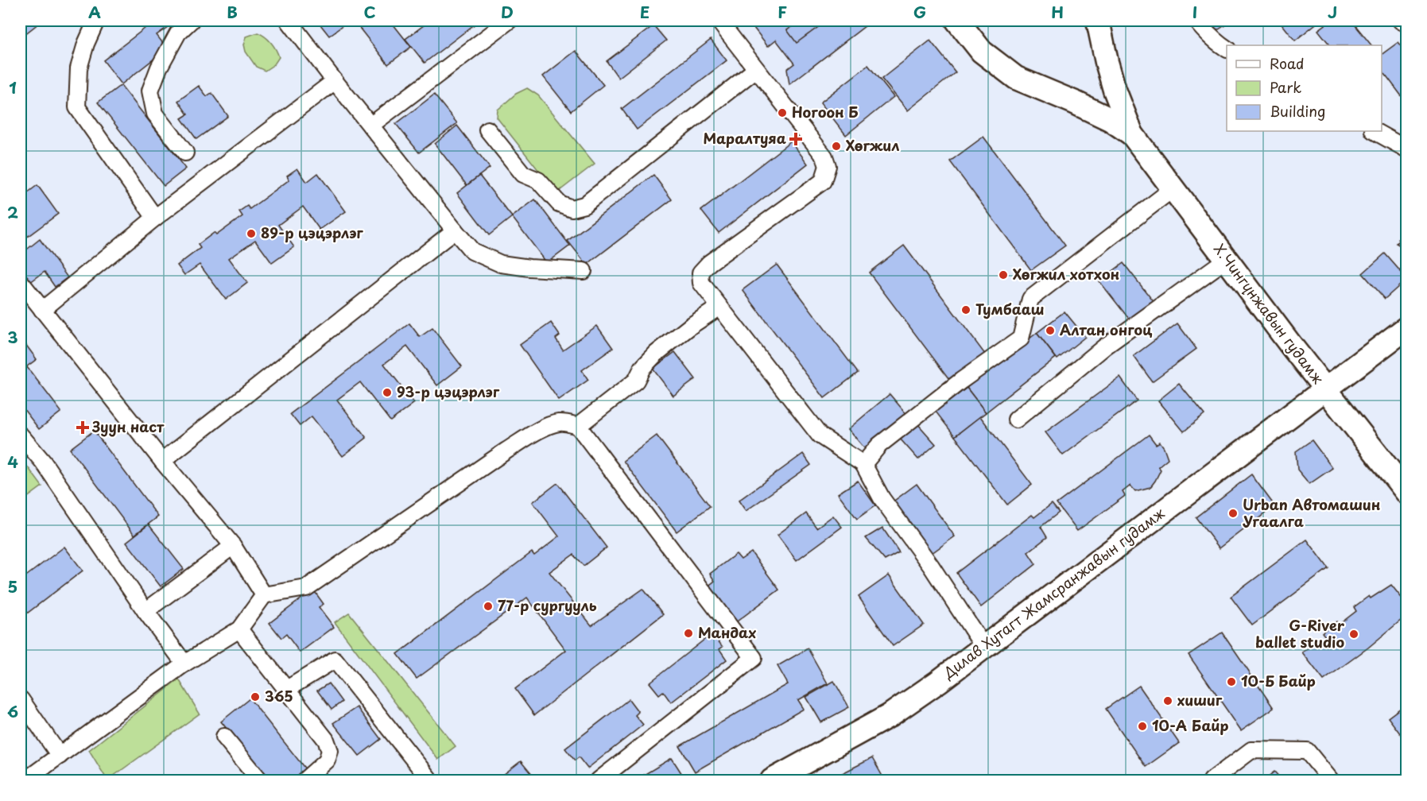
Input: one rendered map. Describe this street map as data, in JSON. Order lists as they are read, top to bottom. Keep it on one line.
{"streets":{"main road":["Х.Чингүнжавын гудамж","Дилав Хутагт Жамсранжавын гудамж"]},"crossings":[["Х.Чингүнжавын гудамж","Дилав Хутагт Жамсранжавын гудамж"]],"places":{"other":["Ногоон Б","Хөгжил","89-р цэцэрлэг","Хөгжил хотхон","Тумбааш","Алтан онгоц","93-р цэцэрлэг","Urban Автомашин Угаалга","77-р сургууль","Мандах","G-River ballet studio","10-Б Байр","365","хишиг","10-A Байр"],"health":["Маралтуяа","Зуун наст"]},"legend":["Road","Park","Building"],"grid":{"columns":["A","B","C","D","E","F","G","H","I","J"],"rows":["1","2","3","4","5","6"]}}
